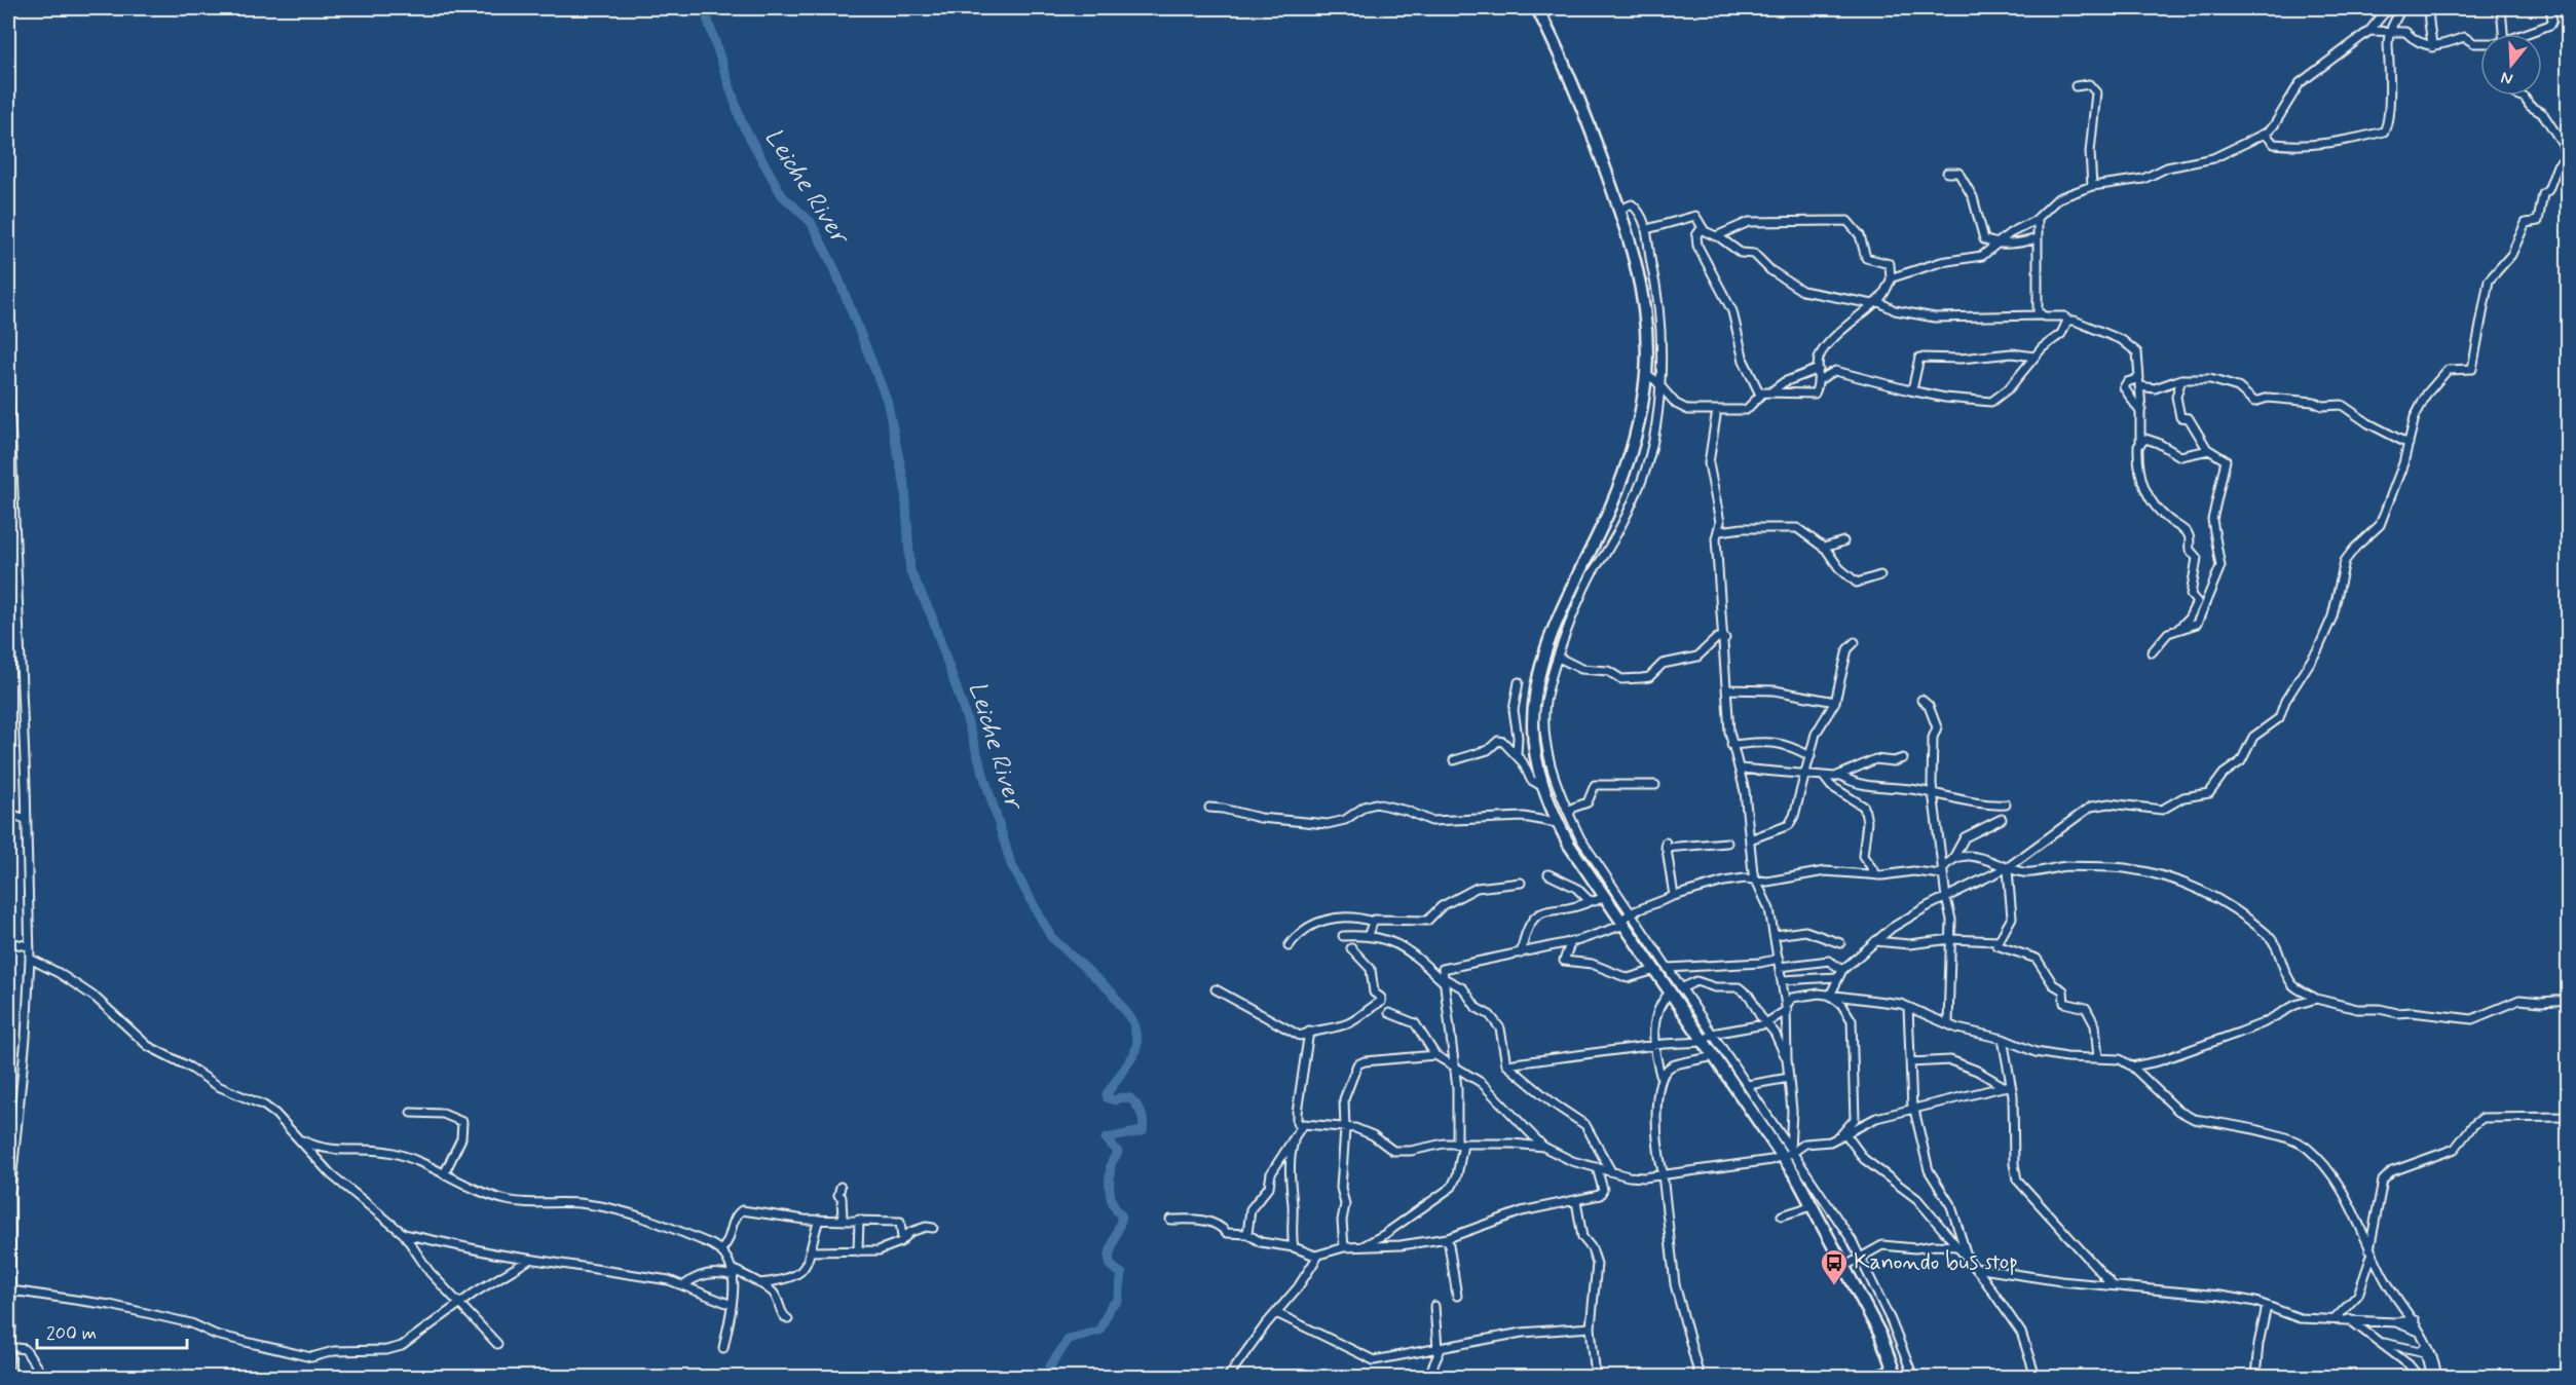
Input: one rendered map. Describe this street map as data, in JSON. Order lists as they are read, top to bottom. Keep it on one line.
{"water":["Leiche River"],"places":{"bus stop":["Kanondo bus stop"]},"scale_bar":"200 m","north":"bottom"}
